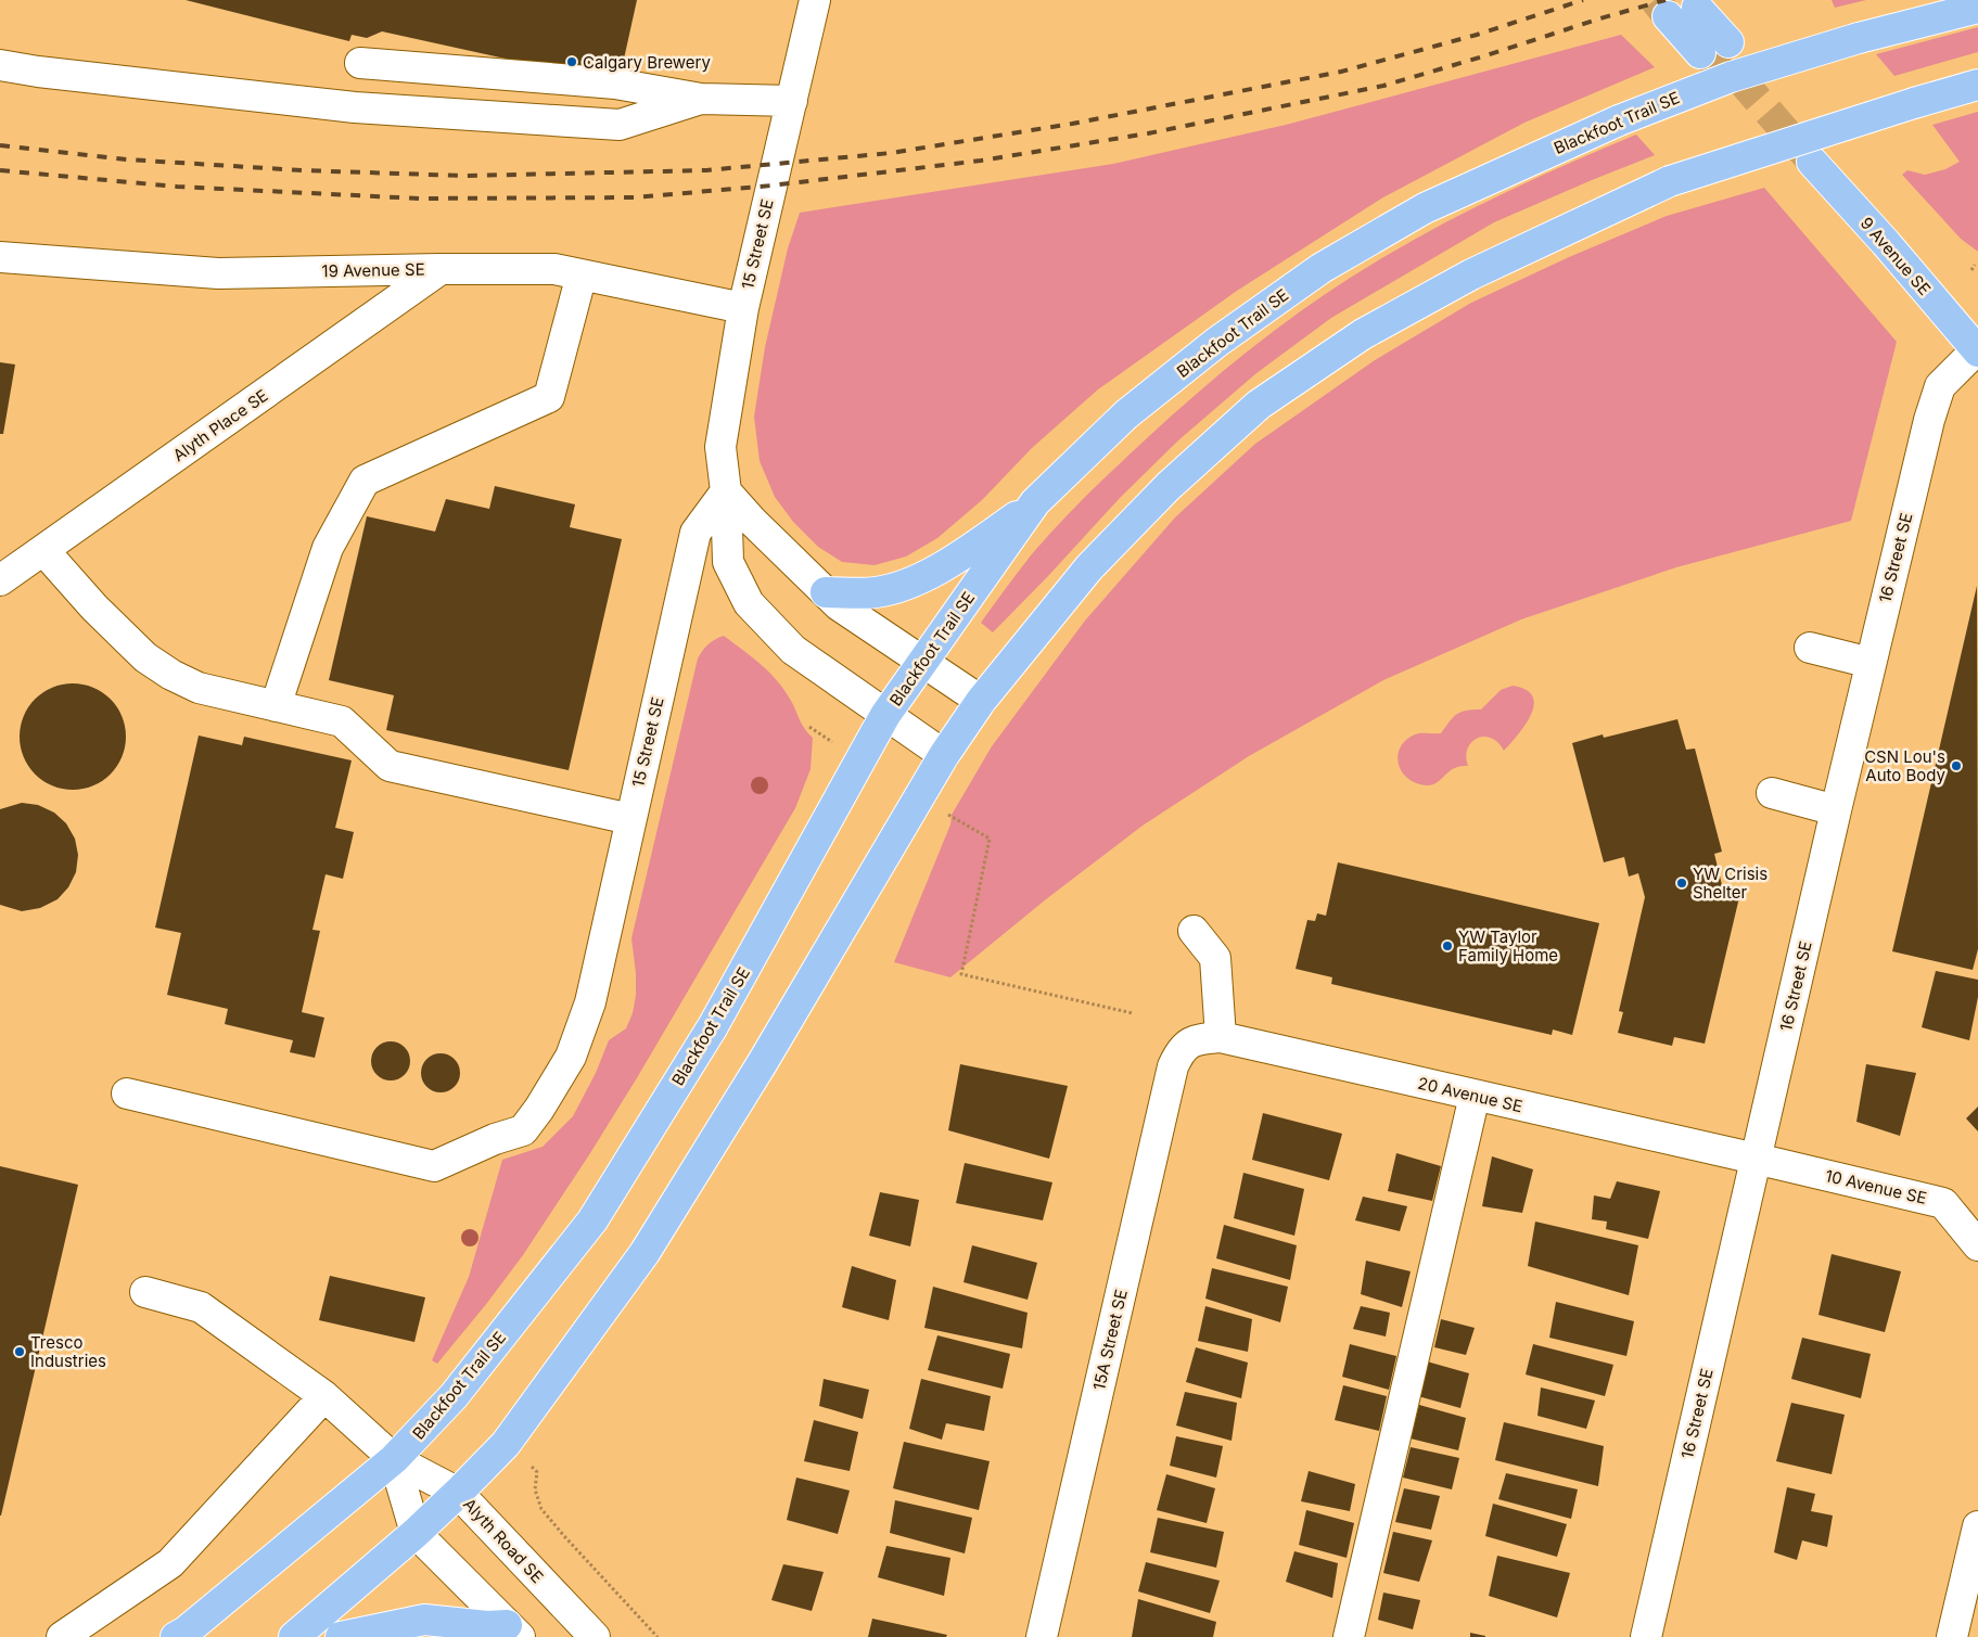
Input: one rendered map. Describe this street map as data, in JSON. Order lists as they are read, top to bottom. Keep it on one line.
{"streets":{"main road":["Blackfoot Trail SE","9 Avenue SE"],"street":["15 Street SE","19 Avenue SE","Alyth Place SE","16 Street SE","20 Avenue SE","10 Avenue SE","15A Street SE","Alyth Road SE"]},"crossings":[["Blackfoot Trail SE","15 Street SE"],["Blackfoot Trail SE","Alyth Road SE"],["15 Street SE","19 Avenue SE"],["9 Avenue SE","16 Street SE"],["19 Avenue SE","Alyth Place SE"],["16 Street SE","20 Avenue SE"],["16 Street SE","10 Avenue SE"],["20 Avenue SE","10 Avenue SE"],["20 Avenue SE","15A Street SE"]],"places":["Calgary Brewery","CSN Lou's Auto Body","YW Crisis Shelter","YW Taylor Family Home","Tresco Industries"]}
